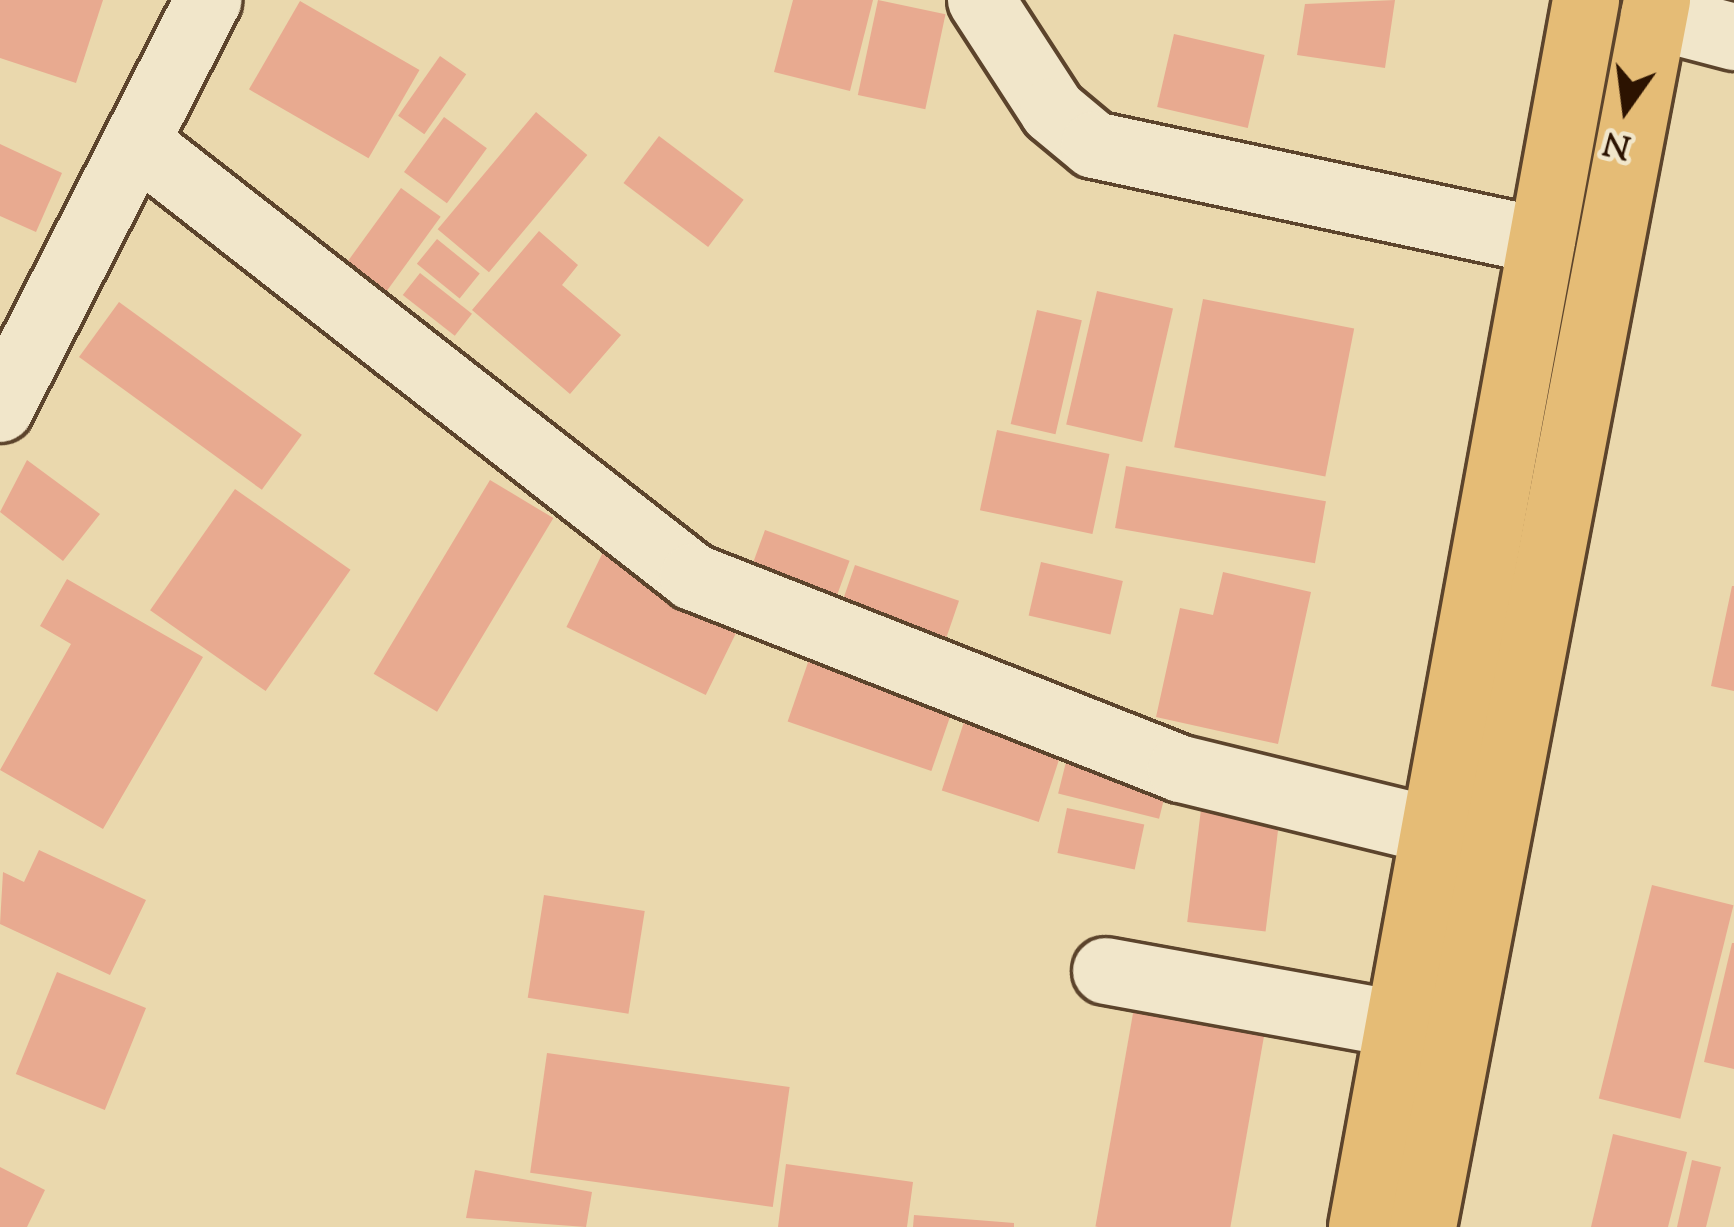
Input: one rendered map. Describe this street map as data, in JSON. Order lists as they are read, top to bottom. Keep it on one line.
{"north":"bottom"}
